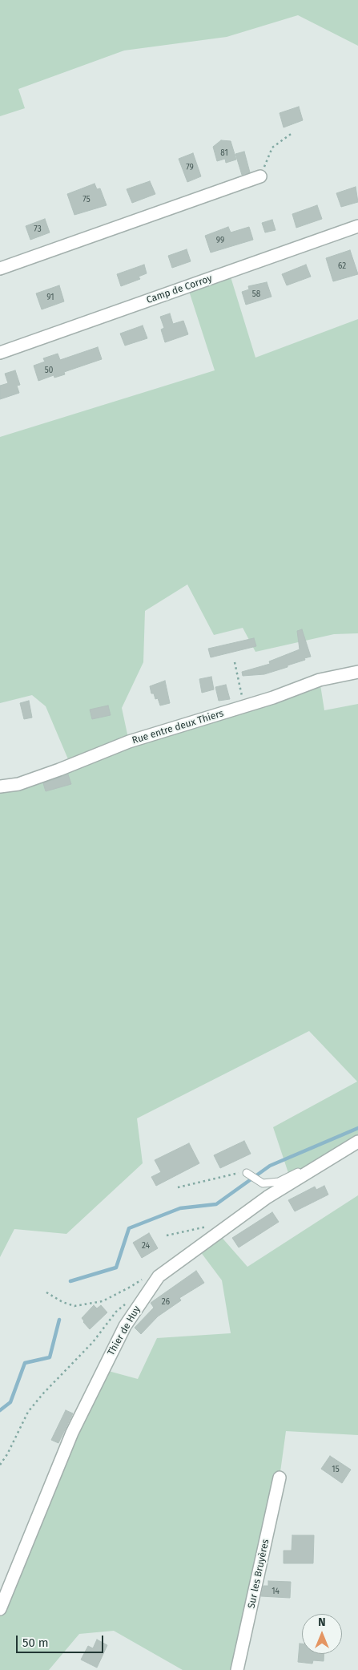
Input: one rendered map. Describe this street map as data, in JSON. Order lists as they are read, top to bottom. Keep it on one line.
{"streets":{"street":["Camp de Corroy","Rue entre deux Thiers","Thier de Huy","Sur les Bruyères"]},"house_numbers":["81","79","75","73","99","62","58","91","50","24","26","15","14"],"scale_bar":"50 m","north":"top"}
